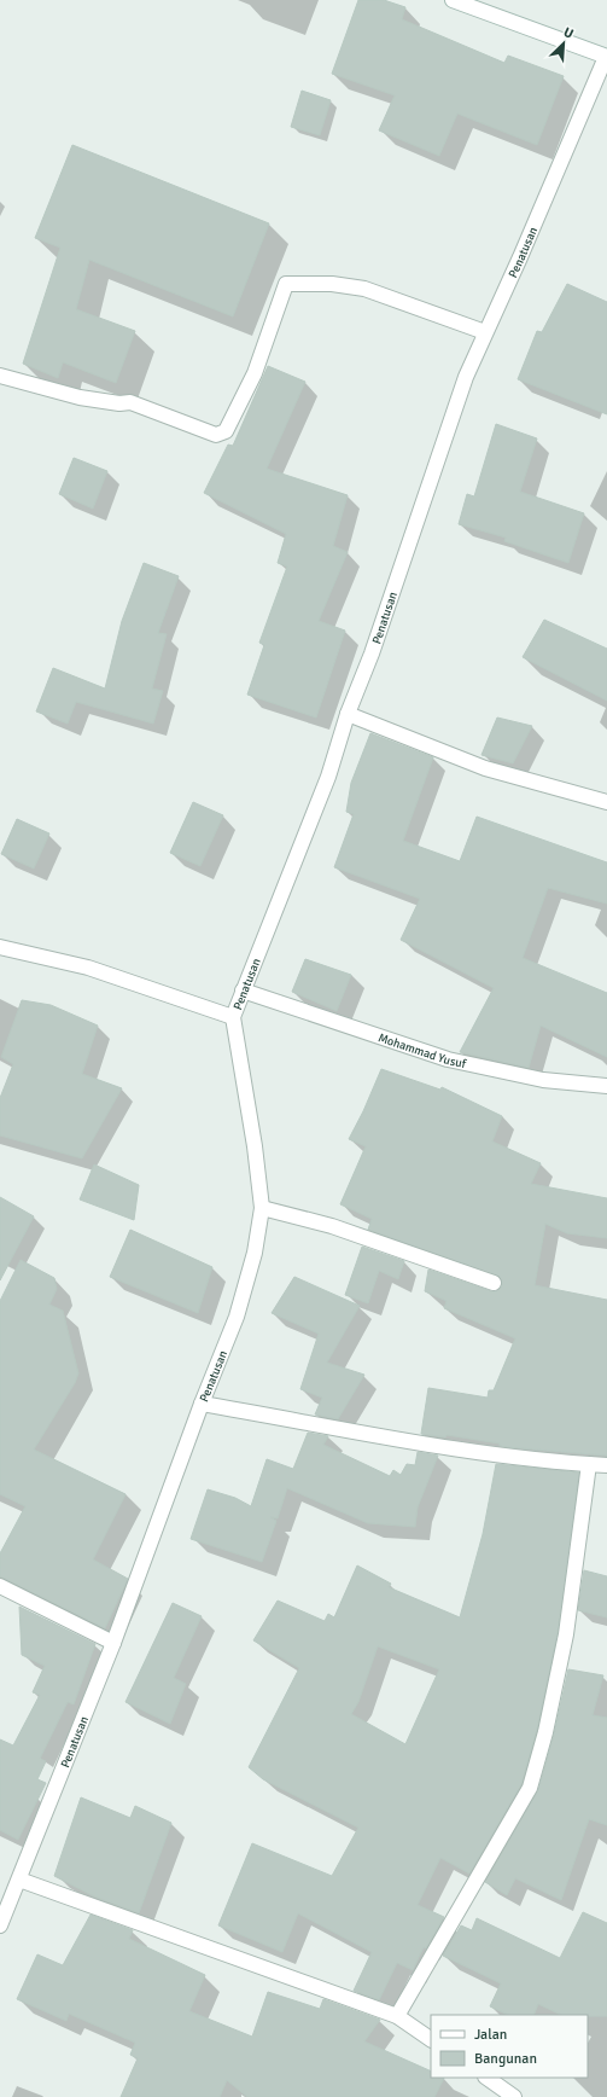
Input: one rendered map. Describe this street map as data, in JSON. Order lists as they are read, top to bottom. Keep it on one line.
{"streets":{"street":["Penatusan","Mohammad Yusuf"]},"crossings":[["Penatusan","Mohammad Yusuf"]],"legend":["Jalan","Bangunan"],"north":"top right"}
